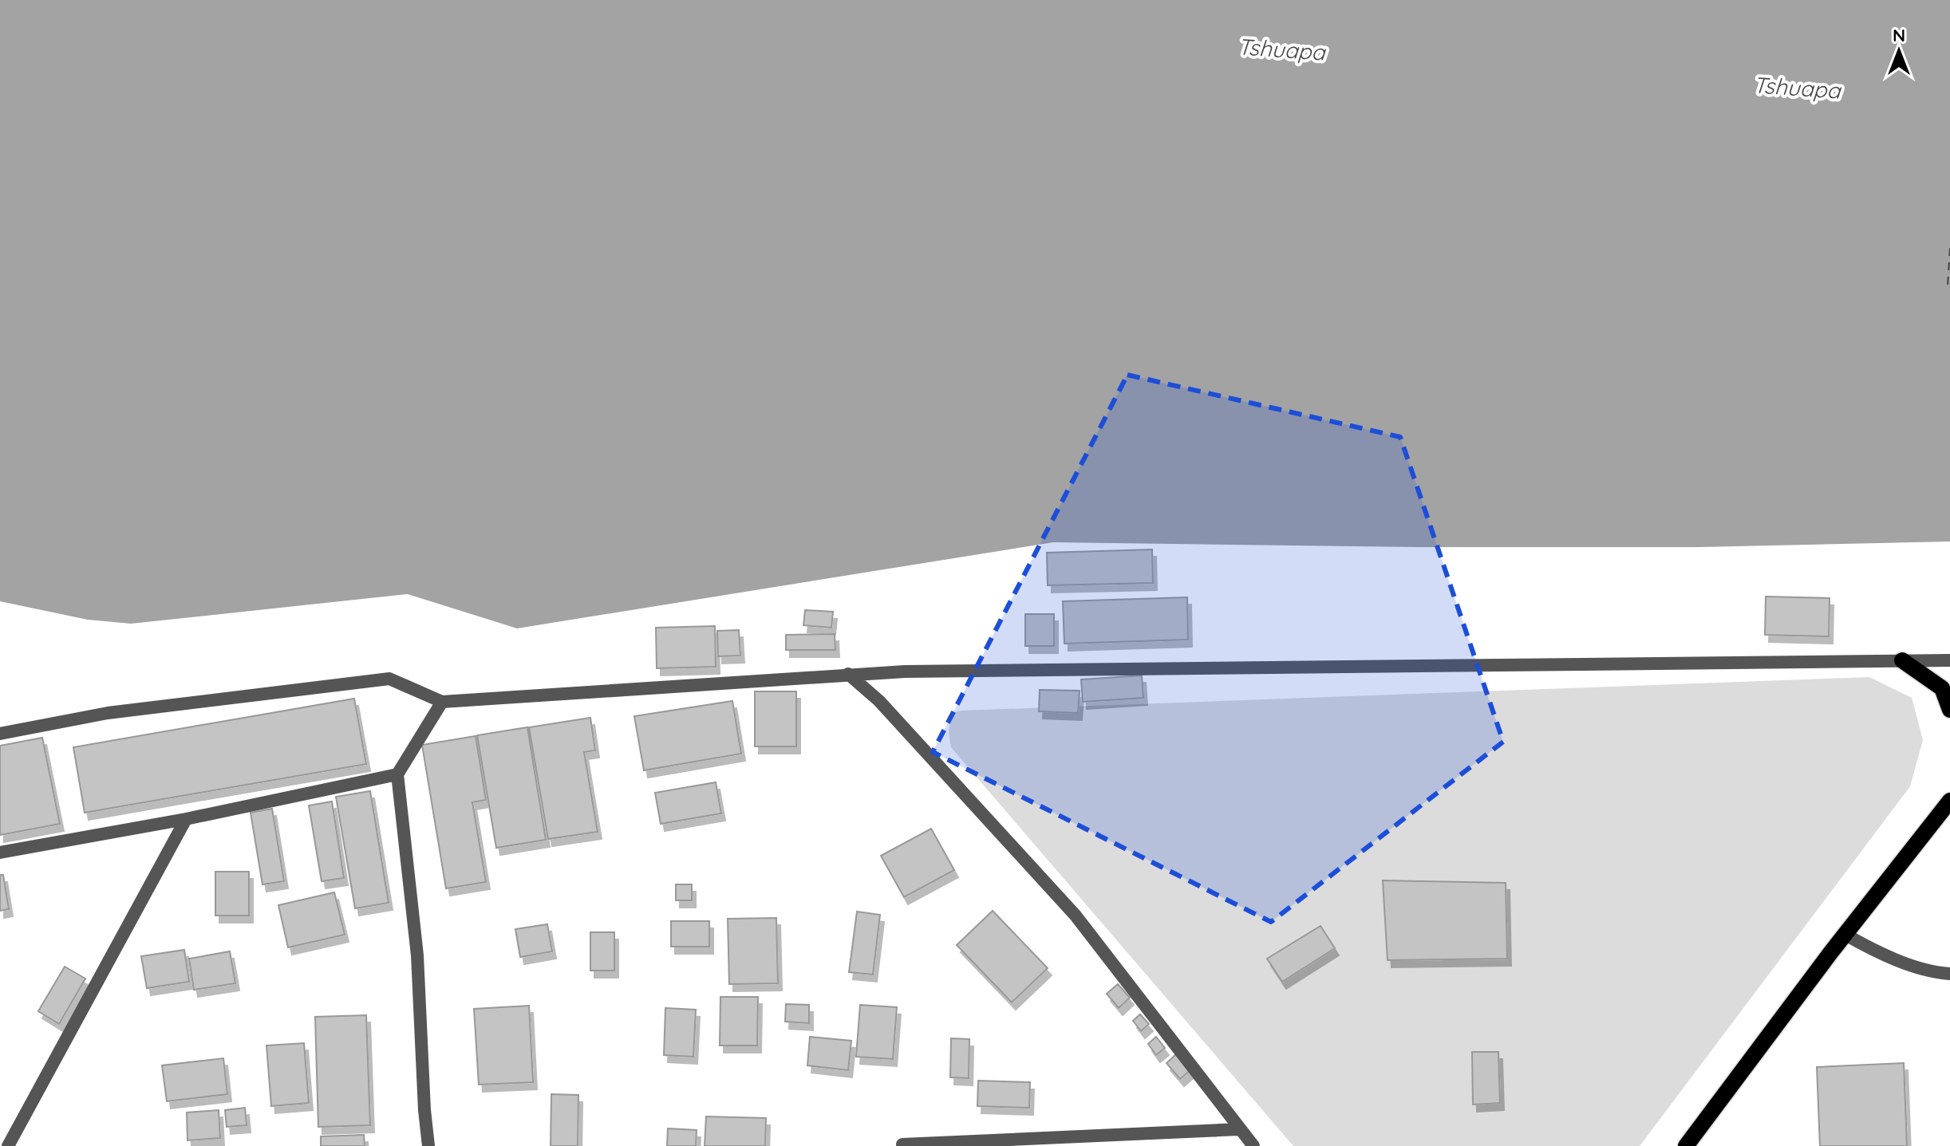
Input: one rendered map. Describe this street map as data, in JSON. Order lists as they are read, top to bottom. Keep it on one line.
{"water":["Tshuapa"],"north":"top"}
